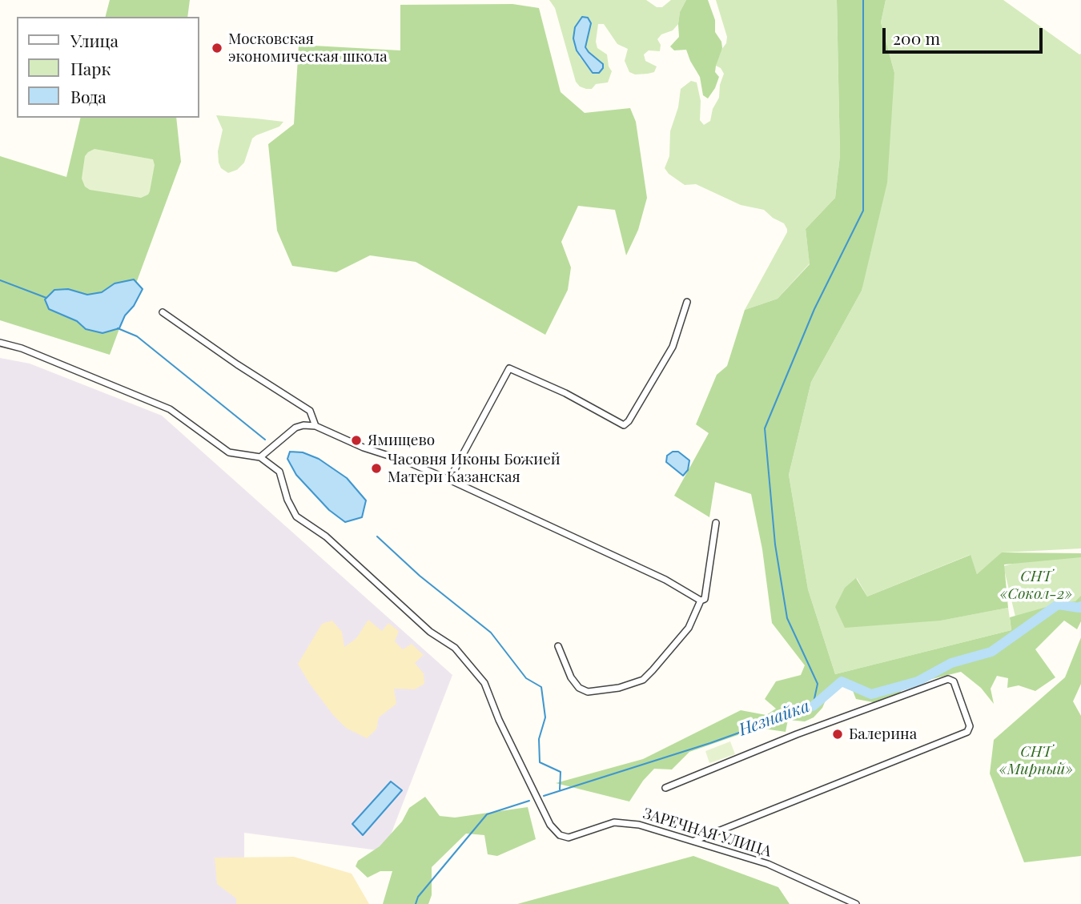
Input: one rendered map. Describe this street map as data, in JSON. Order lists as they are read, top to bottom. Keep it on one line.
{"streets":{"street":["ЗАРЕЧНАЯ УЛИЦА"]},"water":["Незнайка"],"parks":["СНТ «Сокол-2»","СНТ «Мирный»"],"places":["Московская экономическая школа","Ямищево","Часовня Иконы Божией Матери Казанская","Балерина"],"legend":["Улица","Парк","Вода"],"scale_bar":"200 m"}
